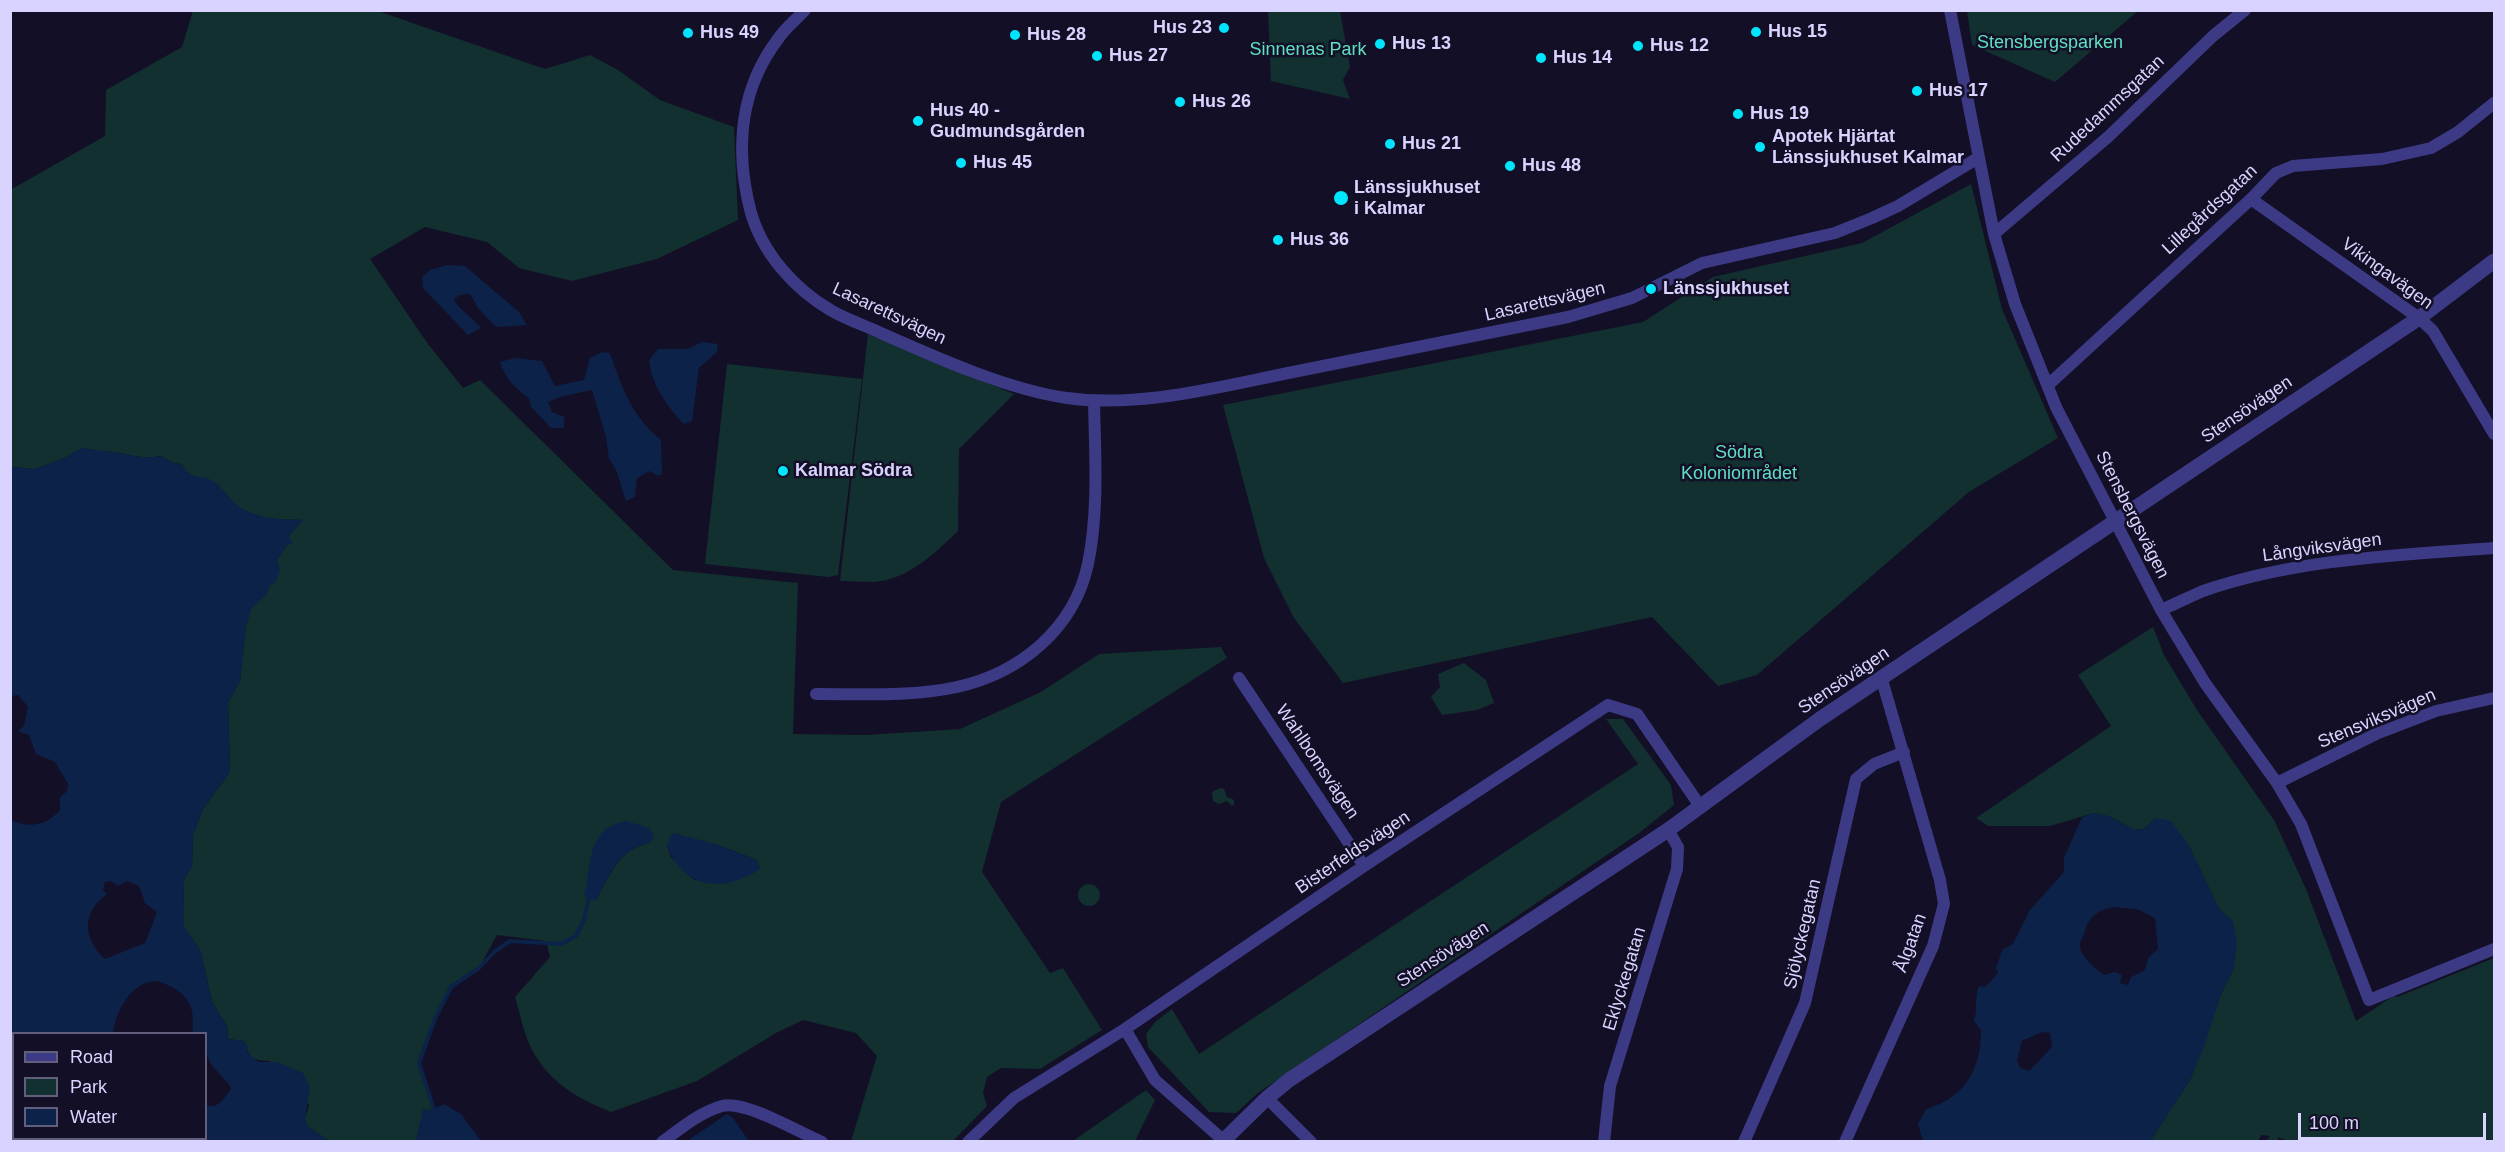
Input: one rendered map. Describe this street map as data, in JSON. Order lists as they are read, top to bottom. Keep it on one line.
{"streets":{"street":["Rudedammsgatan","Lillegårdsgatan","Vikingavägen","Lasarettsvägen","Stensövägen","Stensbergsvägen","Långviksvägen","Stensviksvägen","Wahlbomsvägen","Bisterfeldsvägen","Sjölyckegatan","Ålgatan","Eklyckegatan"]},"crossings":[["Rudedammsgatan","Stensbergsvägen"],["Lillegårdsgatan","Vikingavägen"],["Lillegårdsgatan","Stensbergsvägen"],["Vikingavägen","Stensövägen"],["Lasarettsvägen","Stensbergsvägen"],["Stensövägen","Stensbergsvägen"],["Stensövägen","Bisterfeldsvägen"],["Stensövägen","Ålgatan"],["Stensövägen","Eklyckegatan"],["Stensbergsvägen","Långviksvägen"],["Stensbergsvägen","Stensviksvägen"],["Wahlbomsvägen","Bisterfeldsvägen"],["Sjölyckegatan","Ålgatan"]],"parks":["Stensbergsparken","Sinnenas Park","Södra Koloniområdet"],"places":["Hus 23","Hus 15","Hus 49","Hus 28","Hus 13","Hus 12","Hus 27","Hus 14","Hus 17","Hus 26","Hus 19","Hus 40 - Gudmundsgården","Hus 21","Apotek Hjärtat Länssjukhuset Kalmar","Hus 45","Hus 48","Länssjukhuset i Kalmar","Hus 36","Länssjukhuset","Kalmar Södra"],"legend":["Road","Park","Water"],"scale_bar":"100 m"}
